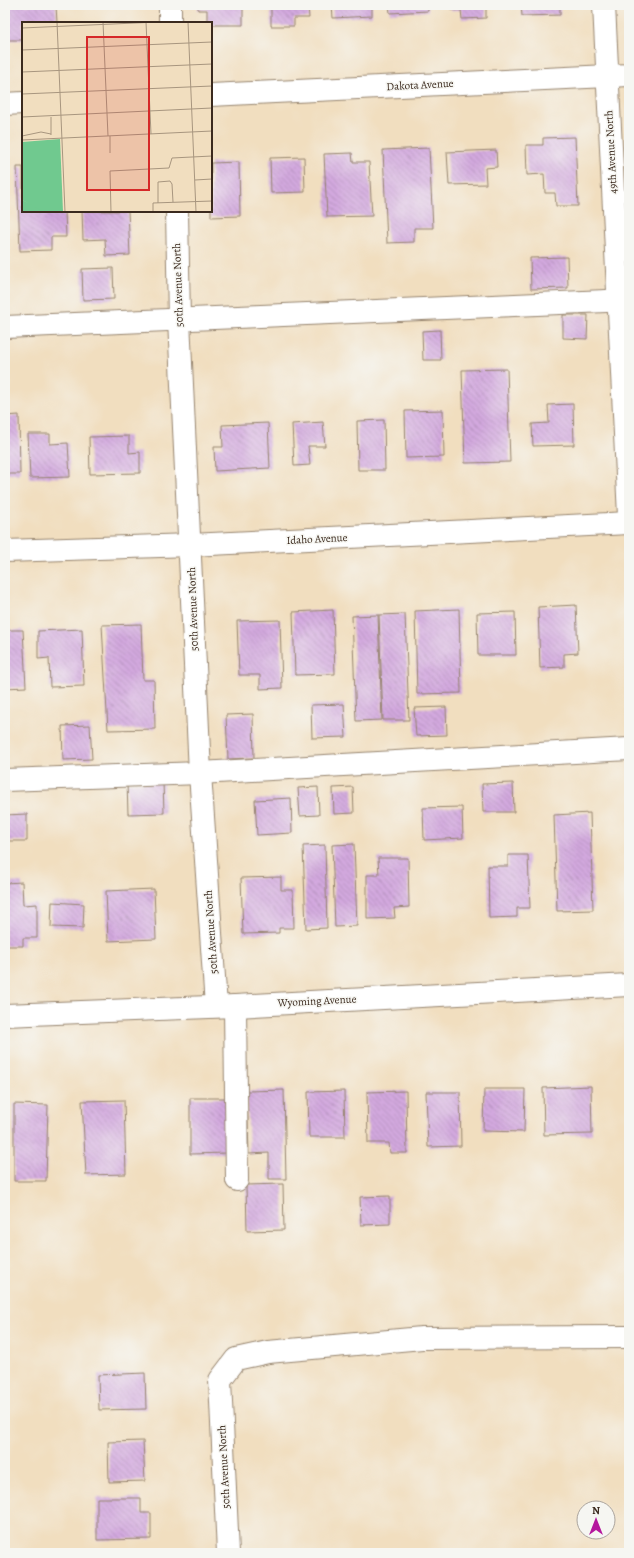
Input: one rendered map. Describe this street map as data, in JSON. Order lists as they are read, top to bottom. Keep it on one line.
{"streets":{"street":["Dakota Avenue","49th Avenue North","50th Avenue North","Idaho Avenue","Wyoming Avenue"]},"crossings":[["Dakota Avenue","49th Avenue North"],["50th Avenue North","Idaho Avenue"],["50th Avenue North","Wyoming Avenue"]],"north":"top"}
